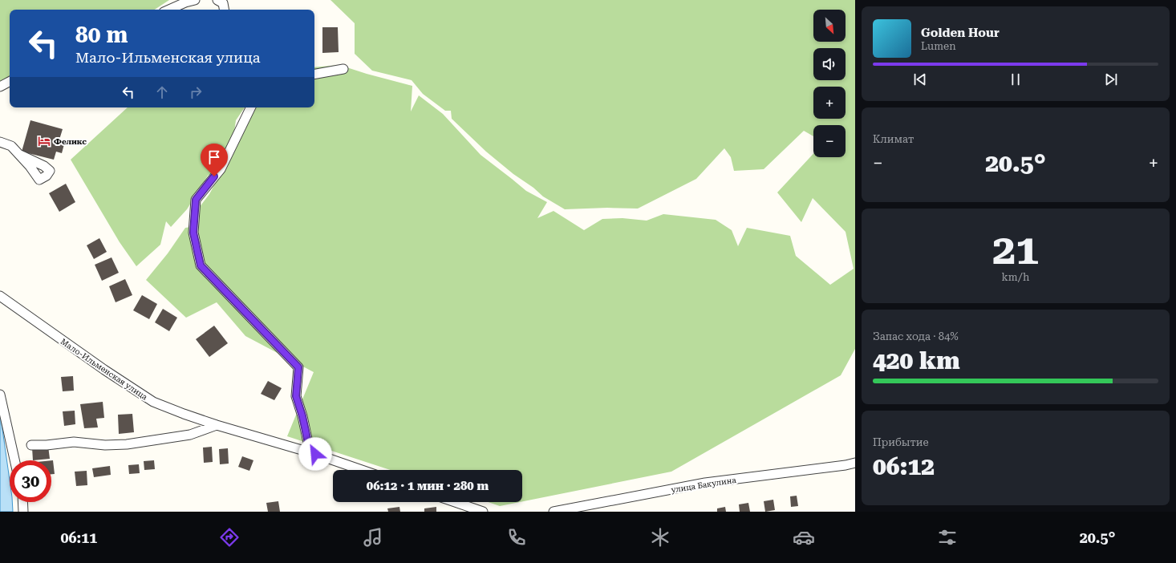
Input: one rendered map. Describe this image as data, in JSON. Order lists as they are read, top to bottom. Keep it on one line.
{"streets":{"street":["Мало-Ильменская улица","улица Бакулина"]},"places":{"hotel":["Феликс"]},"north":"bottom right","page":{"map_buttons":["+","−"],"turn":["80 m","Мало-Ильменская улица"],"song":["Golden Hour","Lumen"],"tile":["Климат",["21","km/h"],["Запас хода · 84%","420 km"],["Прибытие","06:12"]],"heat":["−","20.5°","+"],"limit":"30","trip":"06:12 · 1 мин · 280 m","tabs":["06:11","20.5°"]}}
